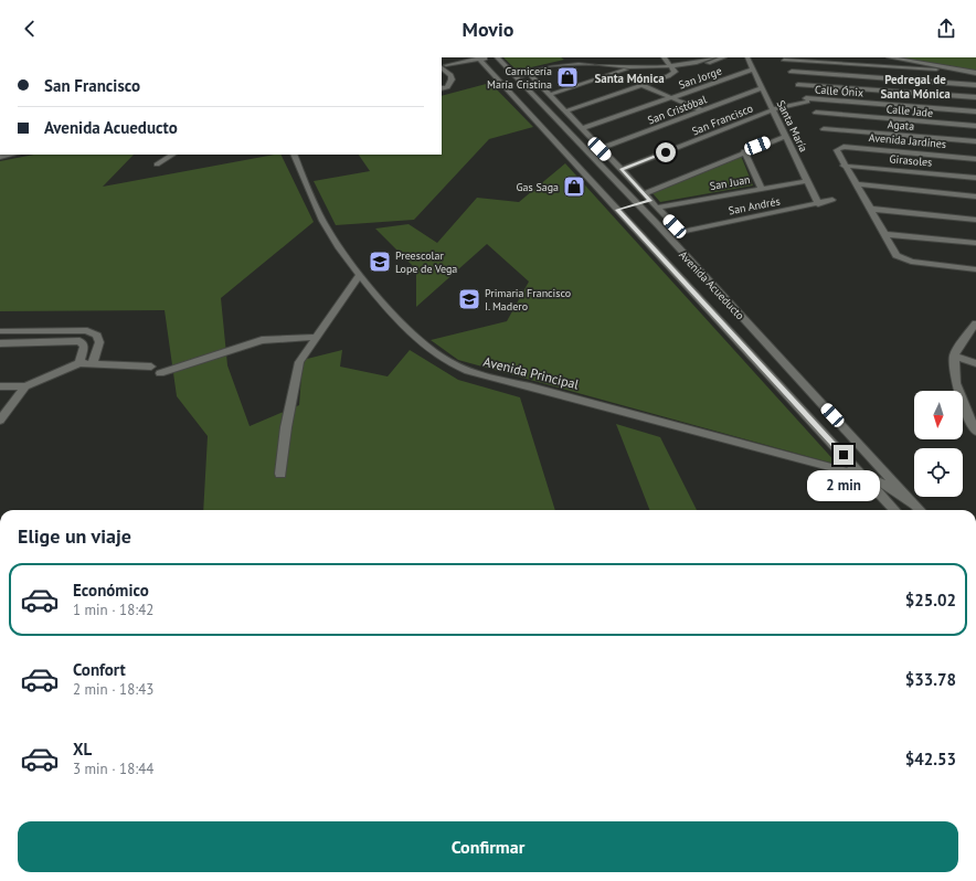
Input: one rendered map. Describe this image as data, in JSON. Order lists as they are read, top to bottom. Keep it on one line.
{"streets":{"street":["San Jorge","Calle Ónix","San Cristóbal","Calle Jade","San Francisco","Agata","Santa María","Avenida Jardines","Girasoles","San Juan","San Andrés","Avenida Acueducto","Avenida Principal"]},"crossings":[["San Jorge","Santa María"],["Calle Ónix","San Francisco"],["San Cristóbal","Santa María"],["San Francisco","Santa María"],["Santa María","San Juan"],["Santa María","San Andrés"],["Avenida Jardines","Girasoles"],["San Juan","San Andrés"],["Avenida Acueducto","Avenida Principal"]],"districts":["Santa Mónica","Pedregal de Santa Mónica"],"places":{"shop":["Carnicería María Cristina","Gas Saga"],"school or university":["Preescolar Lope de Vega","Primaria Francisco I. Madero"]},"north":"bottom","page":{"header":"Movio","banner":["San Francisco","Avenida Acueducto"],"bubble":"2 min","heading":"Elige un viaje","list":[{"name":"Económico","note":"1 min · 18:42","value":"$25.02"},{"name":"Confort","note":"2 min · 18:43","value":"$33.78"},{"name":"XL","note":"3 min · 18:44","value":"$42.53"}],"buttons":"Confirmar"}}
